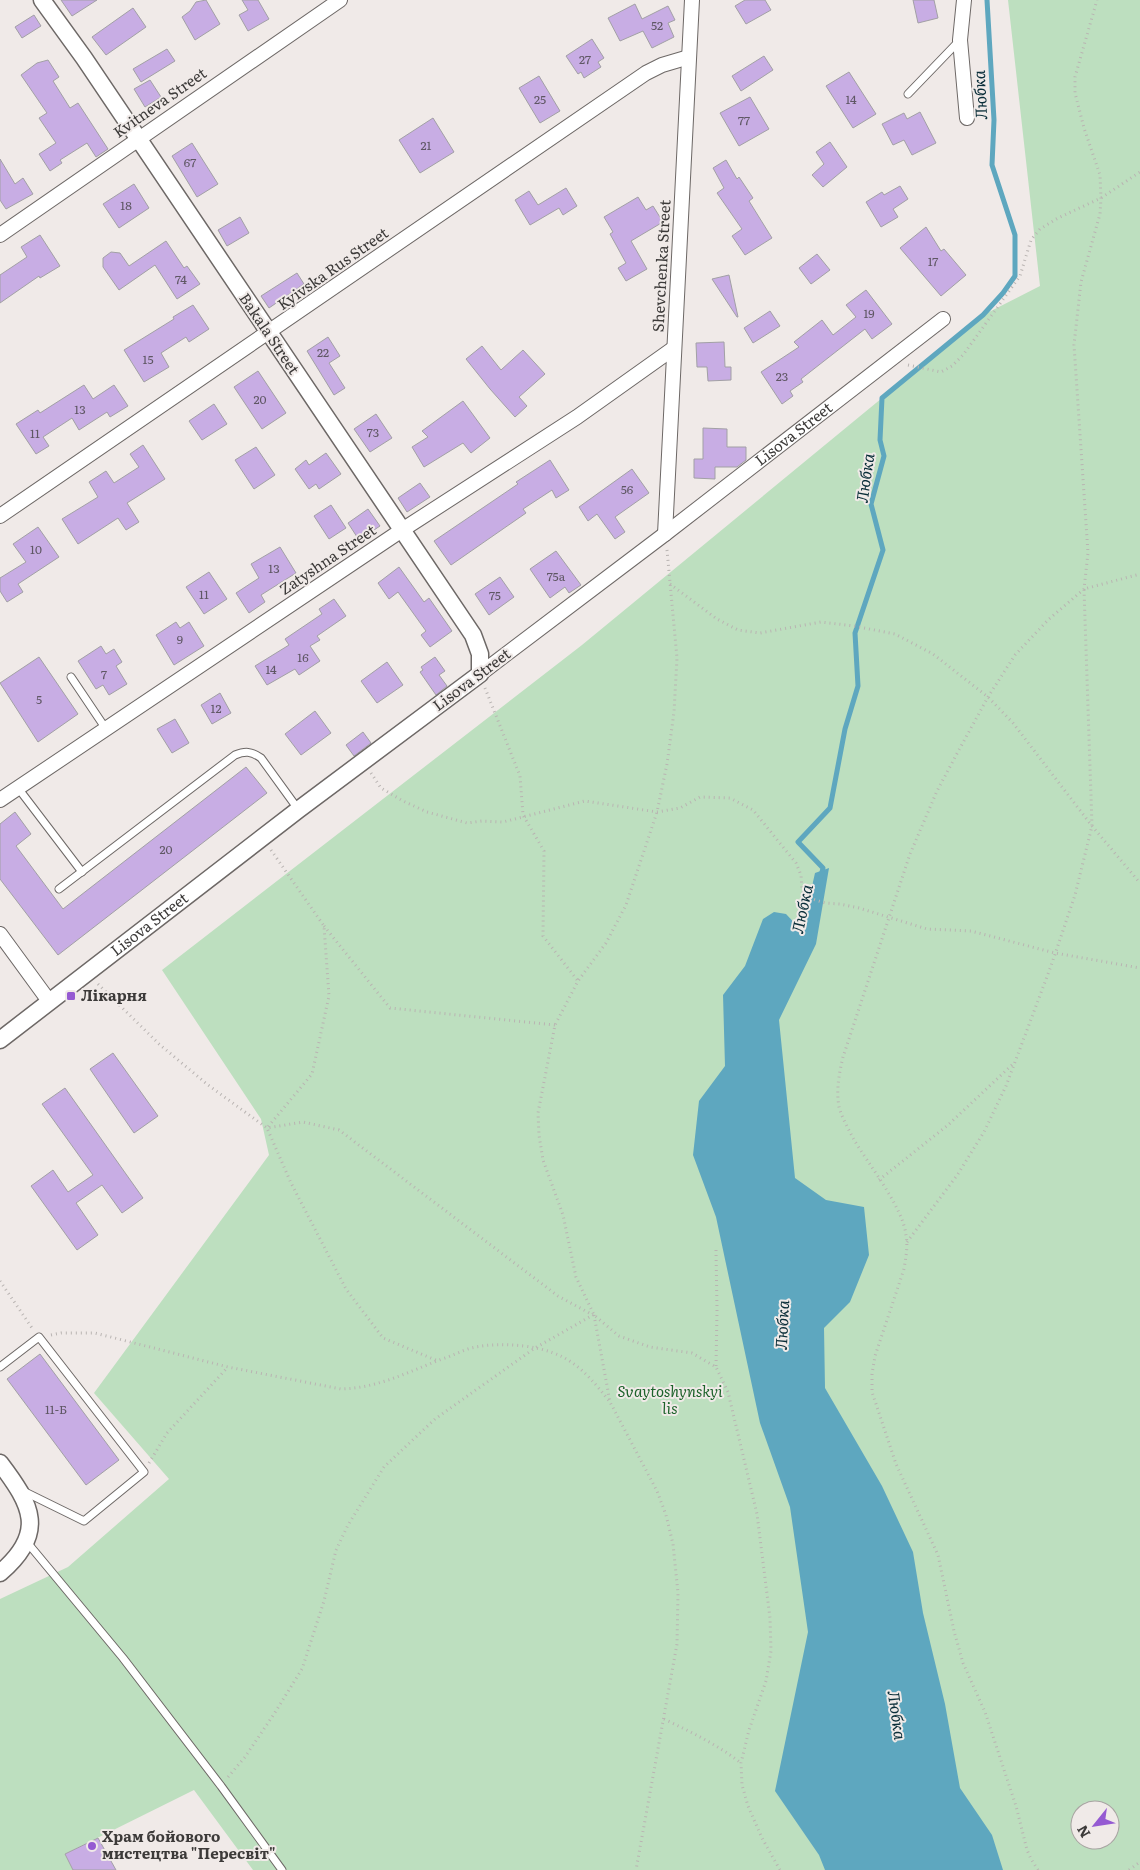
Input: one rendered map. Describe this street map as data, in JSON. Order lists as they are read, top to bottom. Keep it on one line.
{"streets":{"street":["Kvitneva Street","Shevchenka Street","Kyivska Rus Street","Bakala Street","Lisova Street","Zatyshna Street"]},"crossings":[["Kvitneva Street","Bakala Street"],["Shevchenka Street","Kyivska Rus Street"],["Shevchenka Street","Lisova Street"],["Shevchenka Street","Zatyshna Street"],["Kyivska Rus Street","Bakala Street"],["Bakala Street","Lisova Street"],["Bakala Street","Zatyshna Street"]],"water":["Любка"],"parks":["Svaytoshynskyi lis"],"places":{"transit":["Лікарня"],"other":["Храм бойового мистецтва \"Пересвіт\""]},"house_numbers":["52","27","25","14","77","21","67","18","17","74","19","22","15","23","20","13","73","11","56","10","13","75а","11","75","9","16","14","7","5","12","20","11-Б"],"north":"bottom left"}
